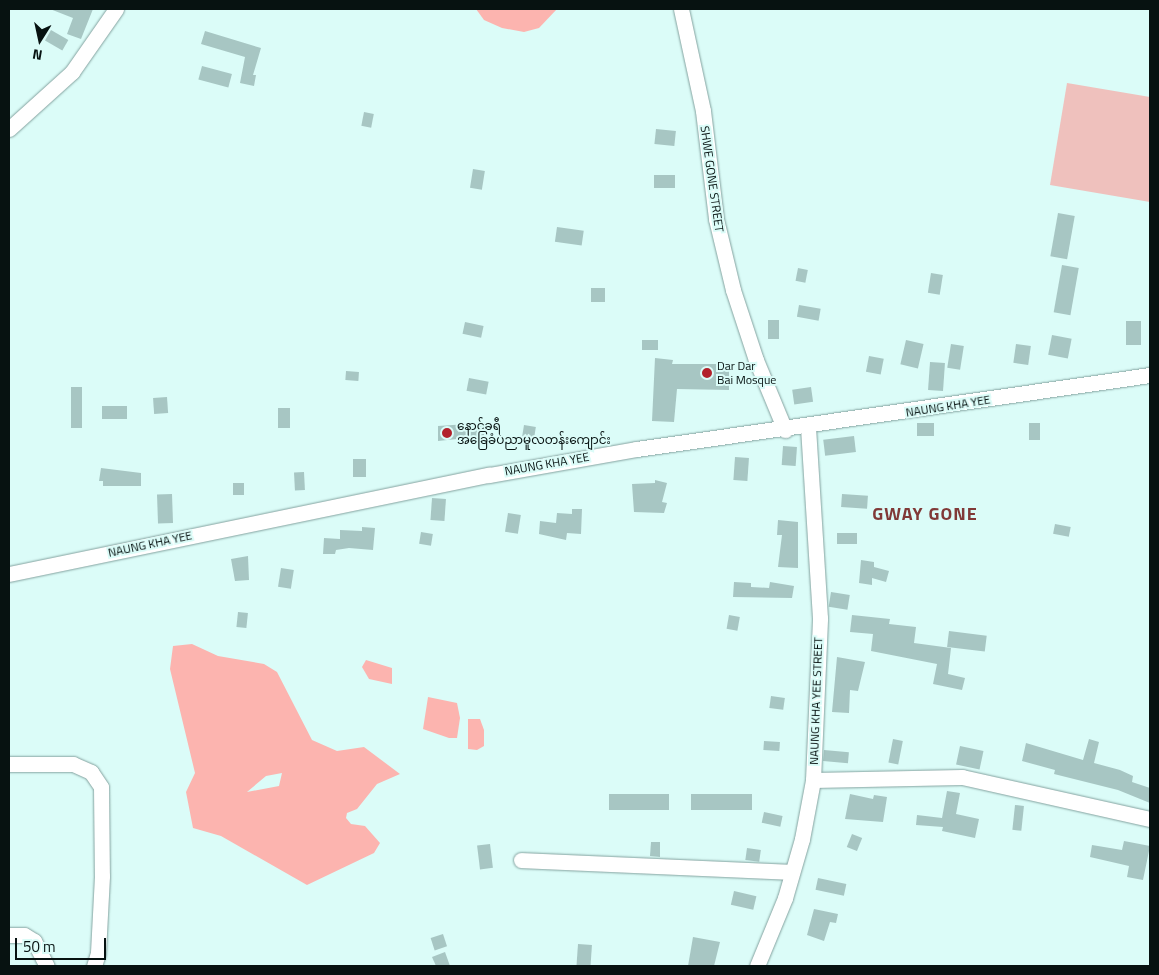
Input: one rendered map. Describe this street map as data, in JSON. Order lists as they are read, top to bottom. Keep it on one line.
{"streets":{"street":["SHWE GONE STREET","NAUNG KHA YEE","NAUNG KHA YEE STREET"]},"crossings":[["SHWE GONE STREET","NAUNG KHA YEE"],["NAUNG KHA YEE","NAUNG KHA YEE STREET"]],"districts":["GWAY GONE"],"places":["Dar Dar Bai Mosque","နောင်ခရီ အခြေခံပညာမူလတန်းကျောင်း"],"scale_bar":"50 m","north":"bottom"}
